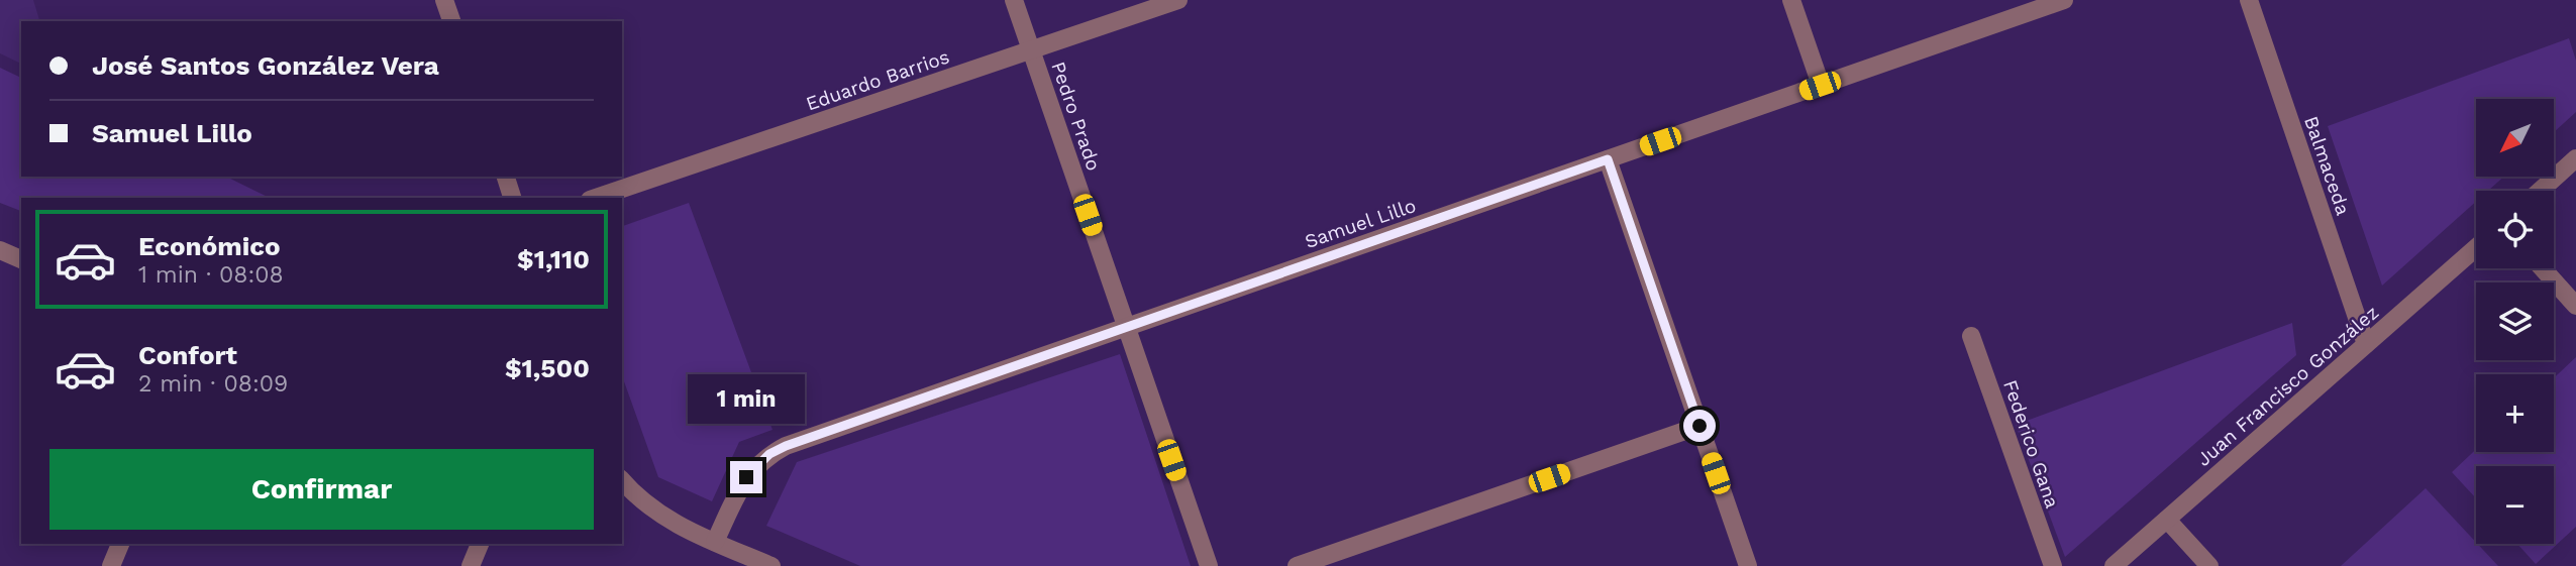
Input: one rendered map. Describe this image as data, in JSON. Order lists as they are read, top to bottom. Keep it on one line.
{"streets":{"street":["Eduardo Barrios","Pedro Prado","Balmaceda","Samuel Lillo","Juan Francisco González","Federico Gana"]},"crossings":[["Eduardo Barrios","Pedro Prado"],["Pedro Prado","Samuel Lillo"],["Balmaceda","Juan Francisco González"]],"north":"bottom left","page":{"banner":["José Santos González Vera","Samuel Lillo"],"map_buttons":["+","−"],"list":[{"name":"Económico","note":"1 min · 08:08","value":"$1,110"},{"name":"Confort","note":"2 min · 08:09","value":"$1,500"}],"bubble":"1 min","buttons":"Confirmar"}}
